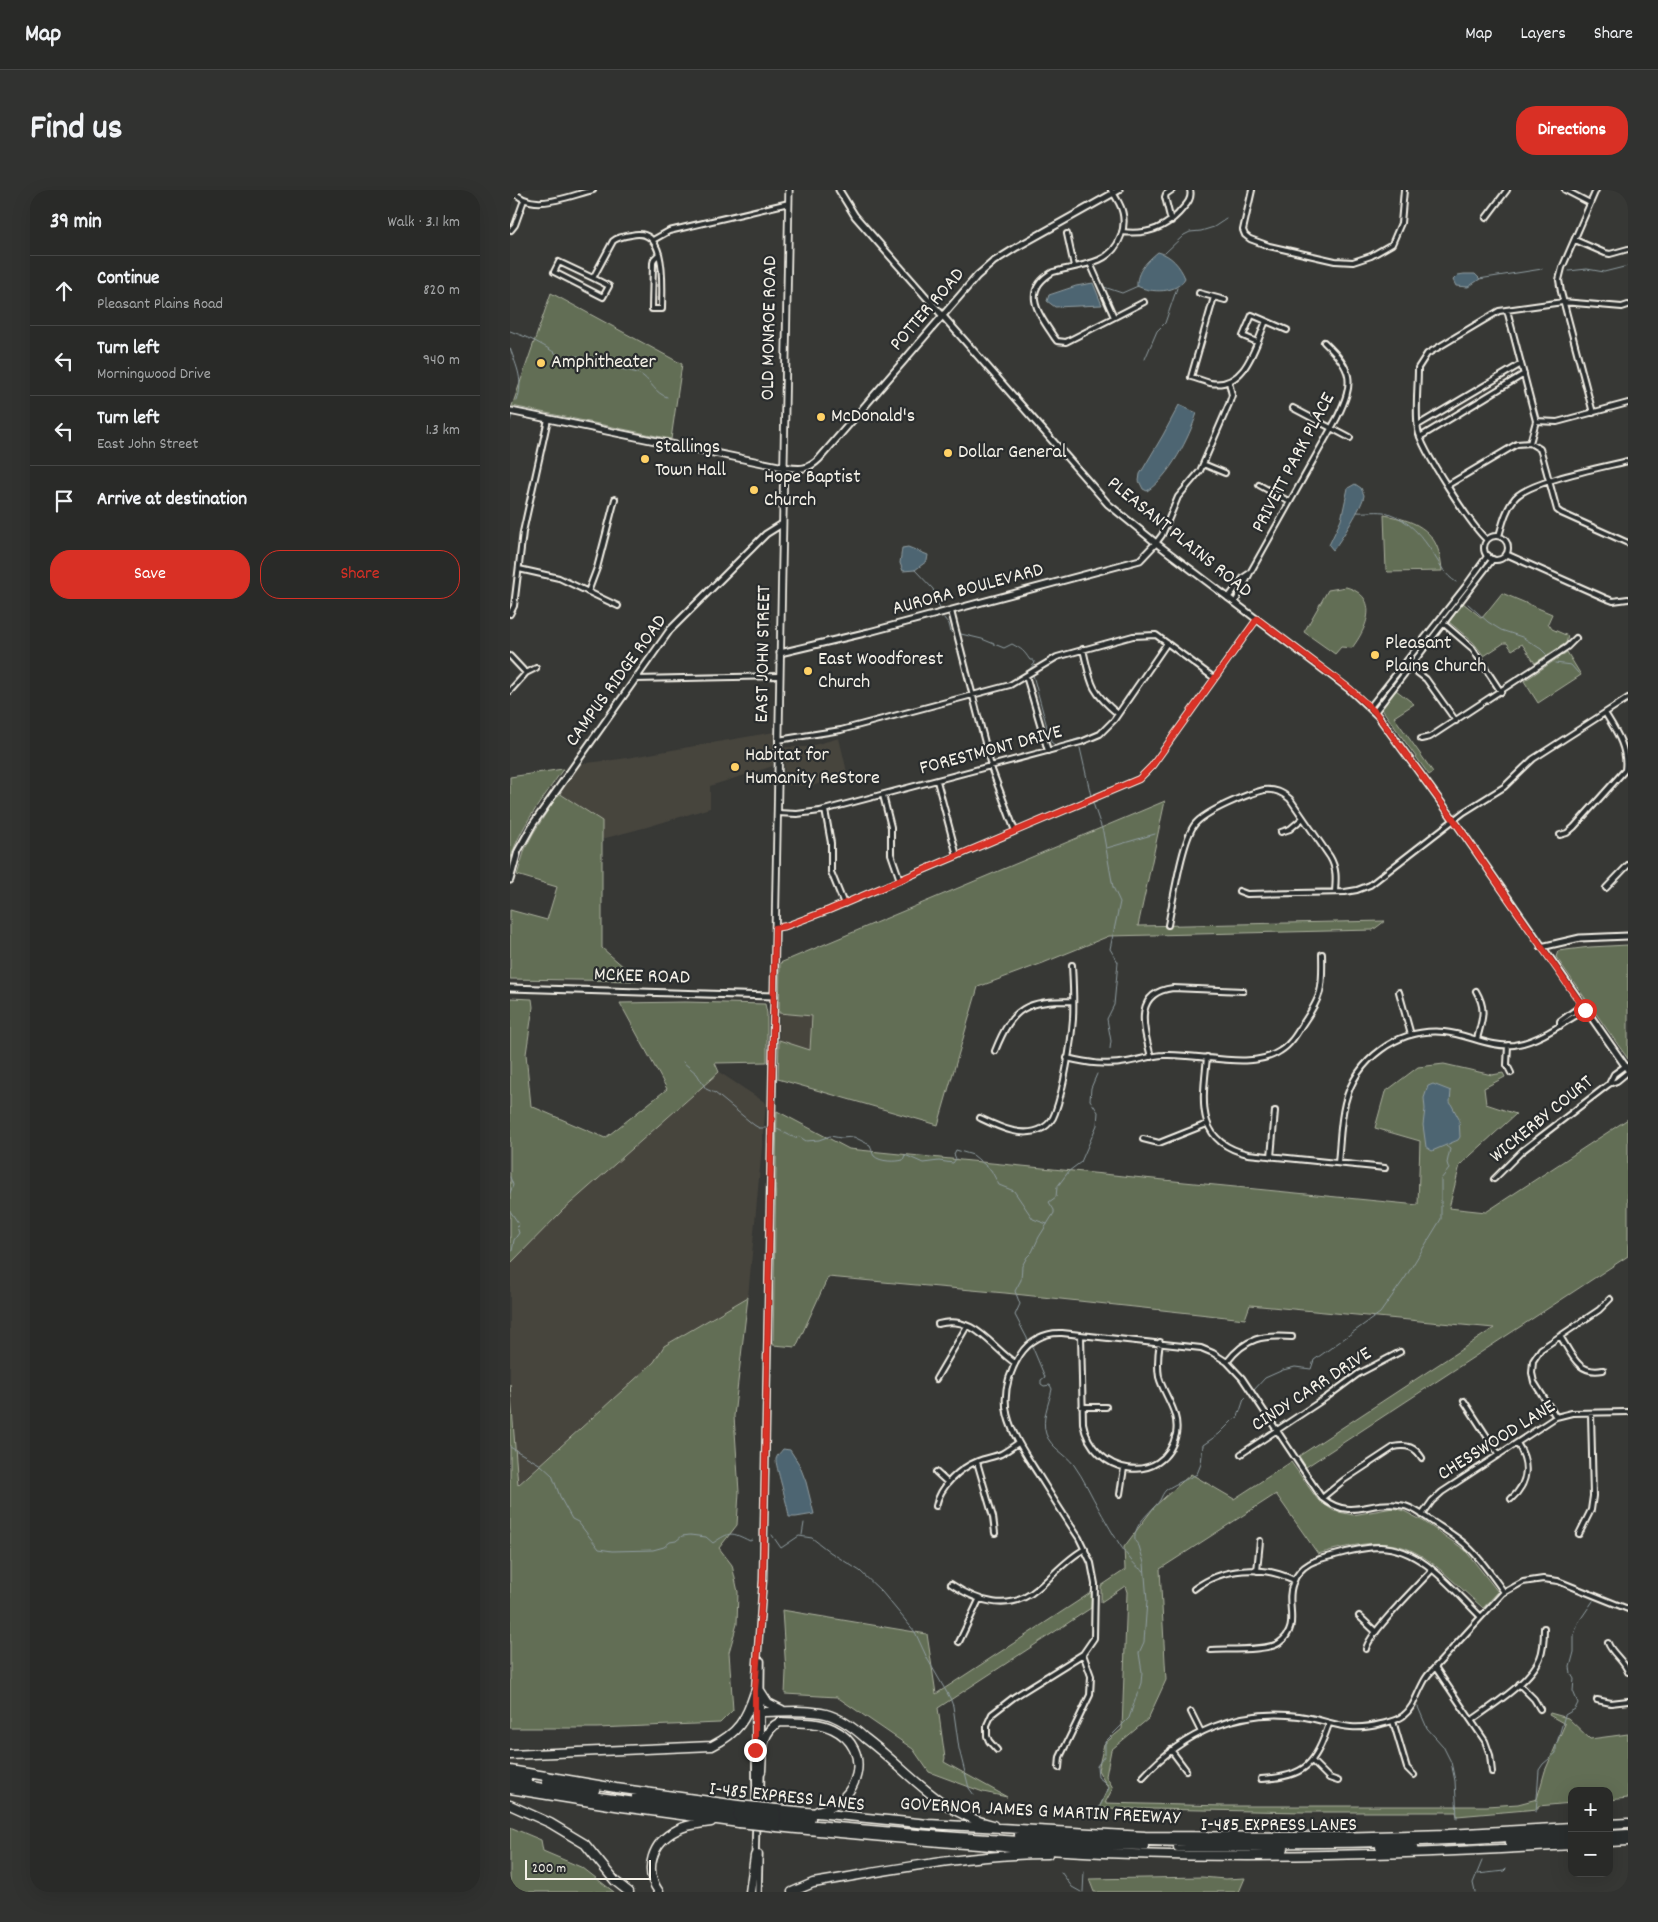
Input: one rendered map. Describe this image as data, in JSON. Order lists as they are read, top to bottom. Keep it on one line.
{"streets":{"highway":["I-485 EXPRESS LANES","GOVERNOR JAMES G MARTIN FREEWAY"],"main road":["OLD MONROE ROAD","EAST JOHN STREET"],"street":["POTTER ROAD","PRIVETT PARK PLACE","PLEASANT PLAINS ROAD","AURORA BOULEVARD","CAMPUS RIDGE ROAD","FORESTMONT DRIVE","MCKEE ROAD","WICKERBY COURT","CINDY CARR DRIVE","CHESSWOOD LANE"]},"crossings":[["POTTER ROAD","OLD MONROE ROAD"],["POTTER ROAD","PLEASANT PLAINS ROAD"],["POTTER ROAD","EAST JOHN STREET"],["OLD MONROE ROAD","EAST JOHN STREET"],["PRIVETT PARK PLACE","PLEASANT PLAINS ROAD"],["PLEASANT PLAINS ROAD","AURORA BOULEVARD"],["PLEASANT PLAINS ROAD","WICKERBY COURT"],["AURORA BOULEVARD","EAST JOHN STREET"],["EAST JOHN STREET","CAMPUS RIDGE ROAD"],["EAST JOHN STREET","FORESTMONT DRIVE"],["EAST JOHN STREET","MCKEE ROAD"],["I-485 EXPRESS LANES","GOVERNOR JAMES G MARTIN FREEWAY"]],"places":["Amphitheater","McDonald's","Dollar General","Stallings Town Hall","Hope Baptist Church","Pleasant Plains Church","East Woodforest Church","Habitat for Humanity ReStore"],"scale_bar":"200 m","page":{"header":"Map","nav":["Map","Layers","Share"],"title":"Find us","buttons":["Directions",["Save","Share"]],"heading":["39 min","Walk · 3.1 km"],"list":[["Continue","Pleasant Plains Road","820 m"],["Turn left","Morningwood Drive","940 m"],["Turn left","East John Street","1.3 km"],"Arrive at destination"],"map_buttons":["+","−"],"scale":"200 m"}}
